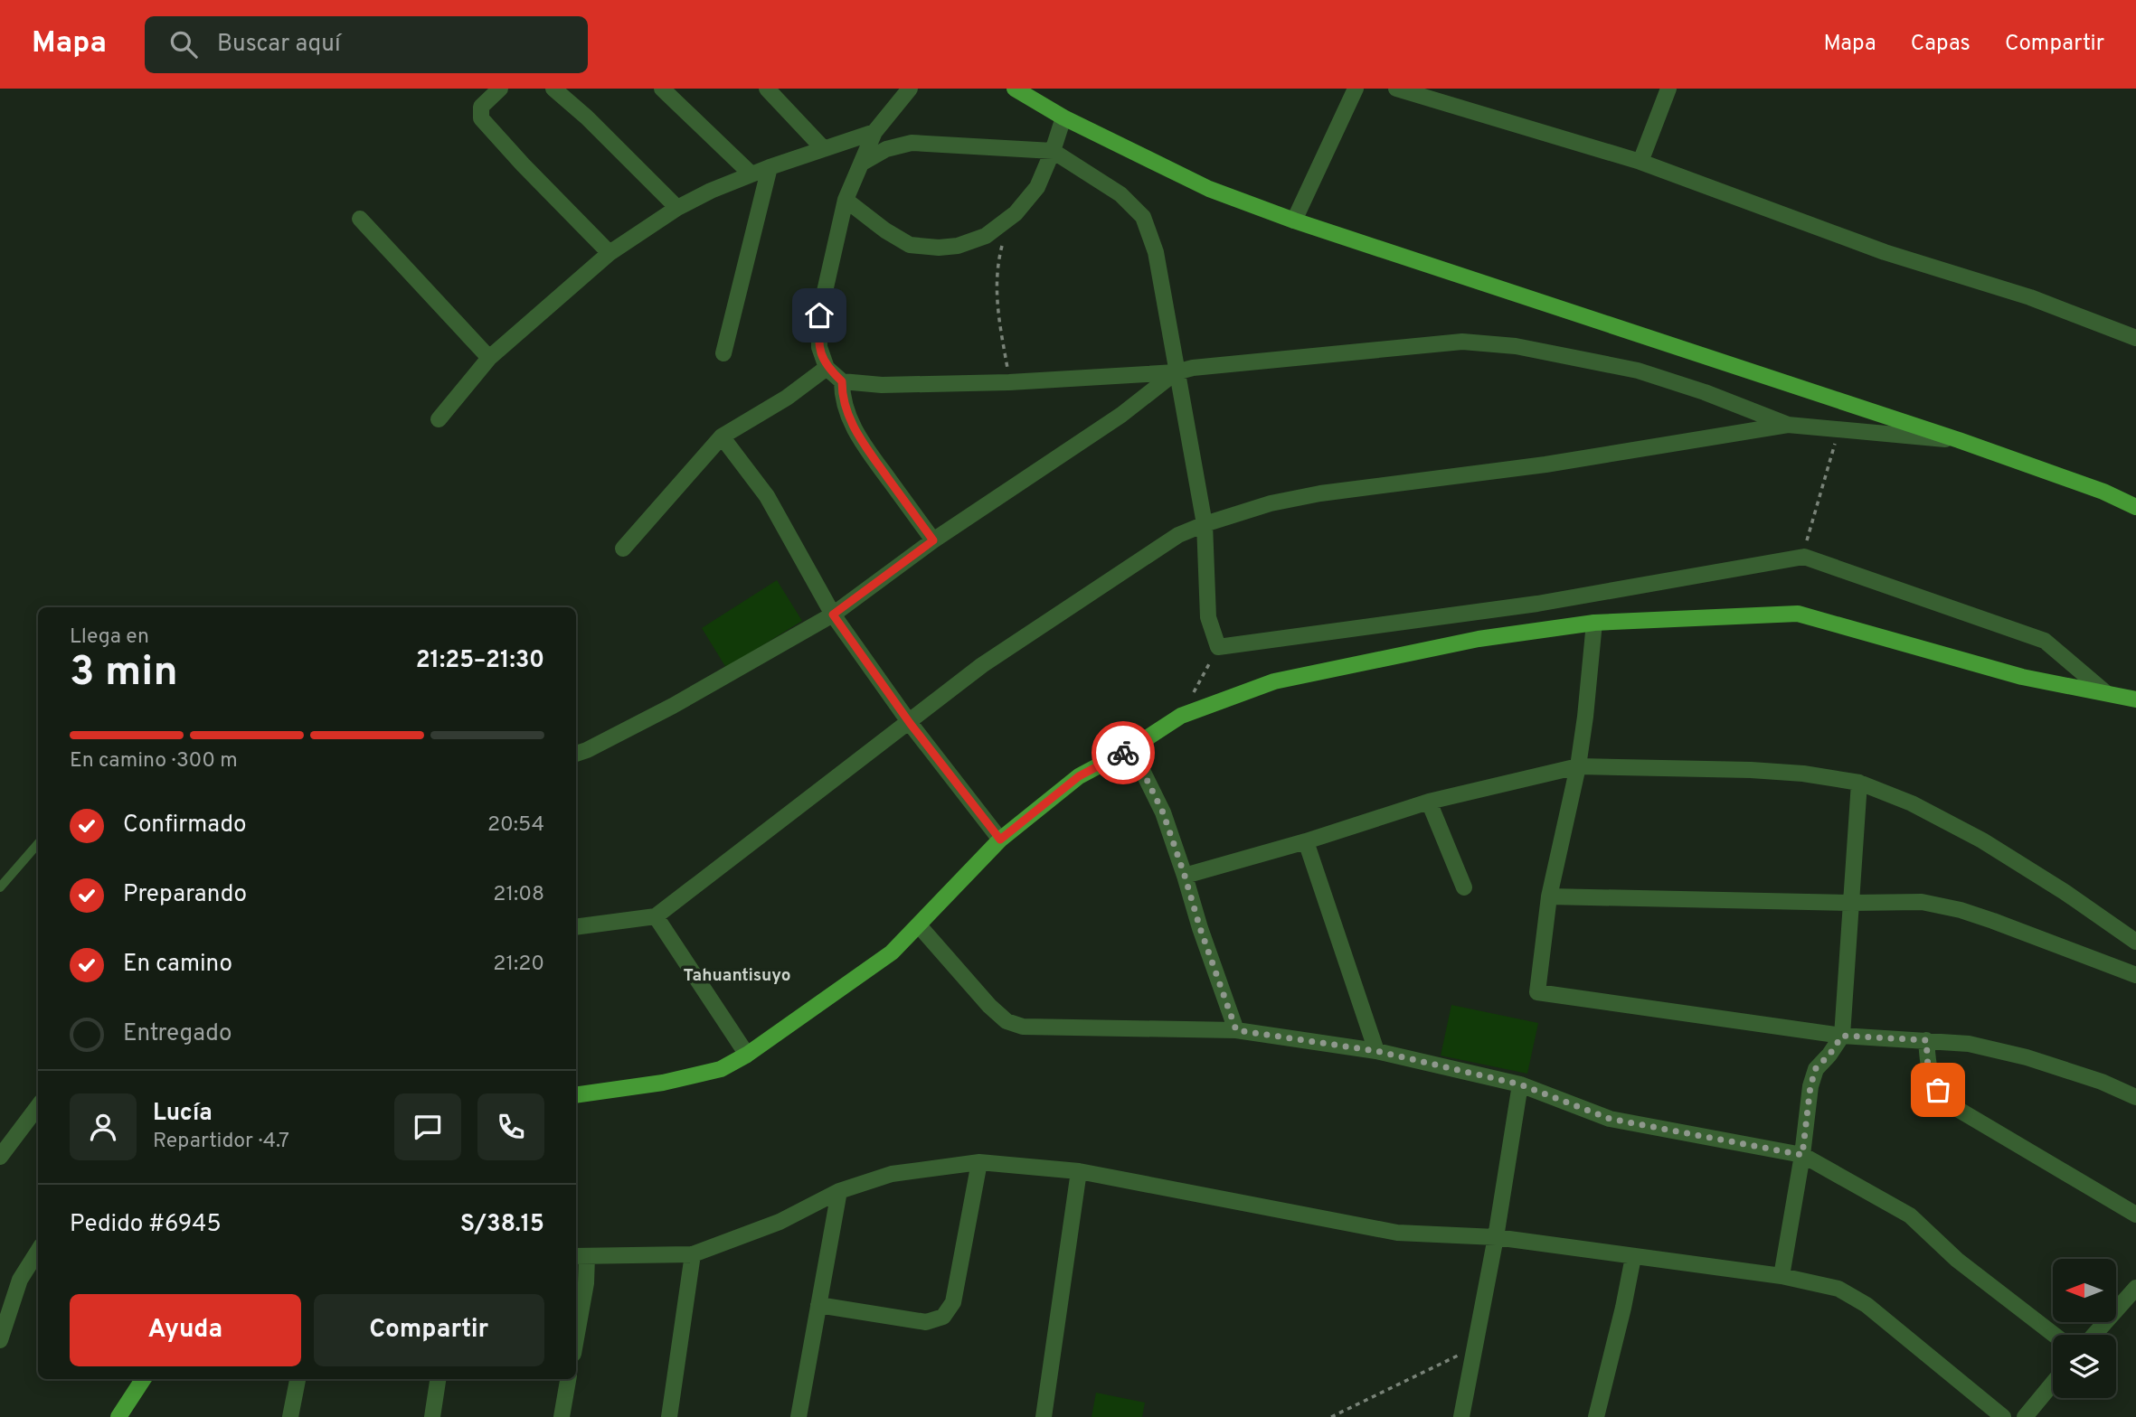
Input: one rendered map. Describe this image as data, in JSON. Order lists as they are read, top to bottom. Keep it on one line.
{"districts":["Tahuantisuyo"],"north":"left","page":{"header":"Mapa","search":"Buscar aquí","nav":["Mapa","Capas","Compartir"],"heading":["3 min","Llega en","21:25–21:30"],"panel":["Lucía","Repartidor · 4.7","Pedido #6945","S/38.15"],"bar":"En camino · 300 m","list":[["Confirmado","20:54"],["Preparando","21:08"],["En camino","21:20"],"Entregado"],"buttons":["Ayuda","Compartir"]}}
